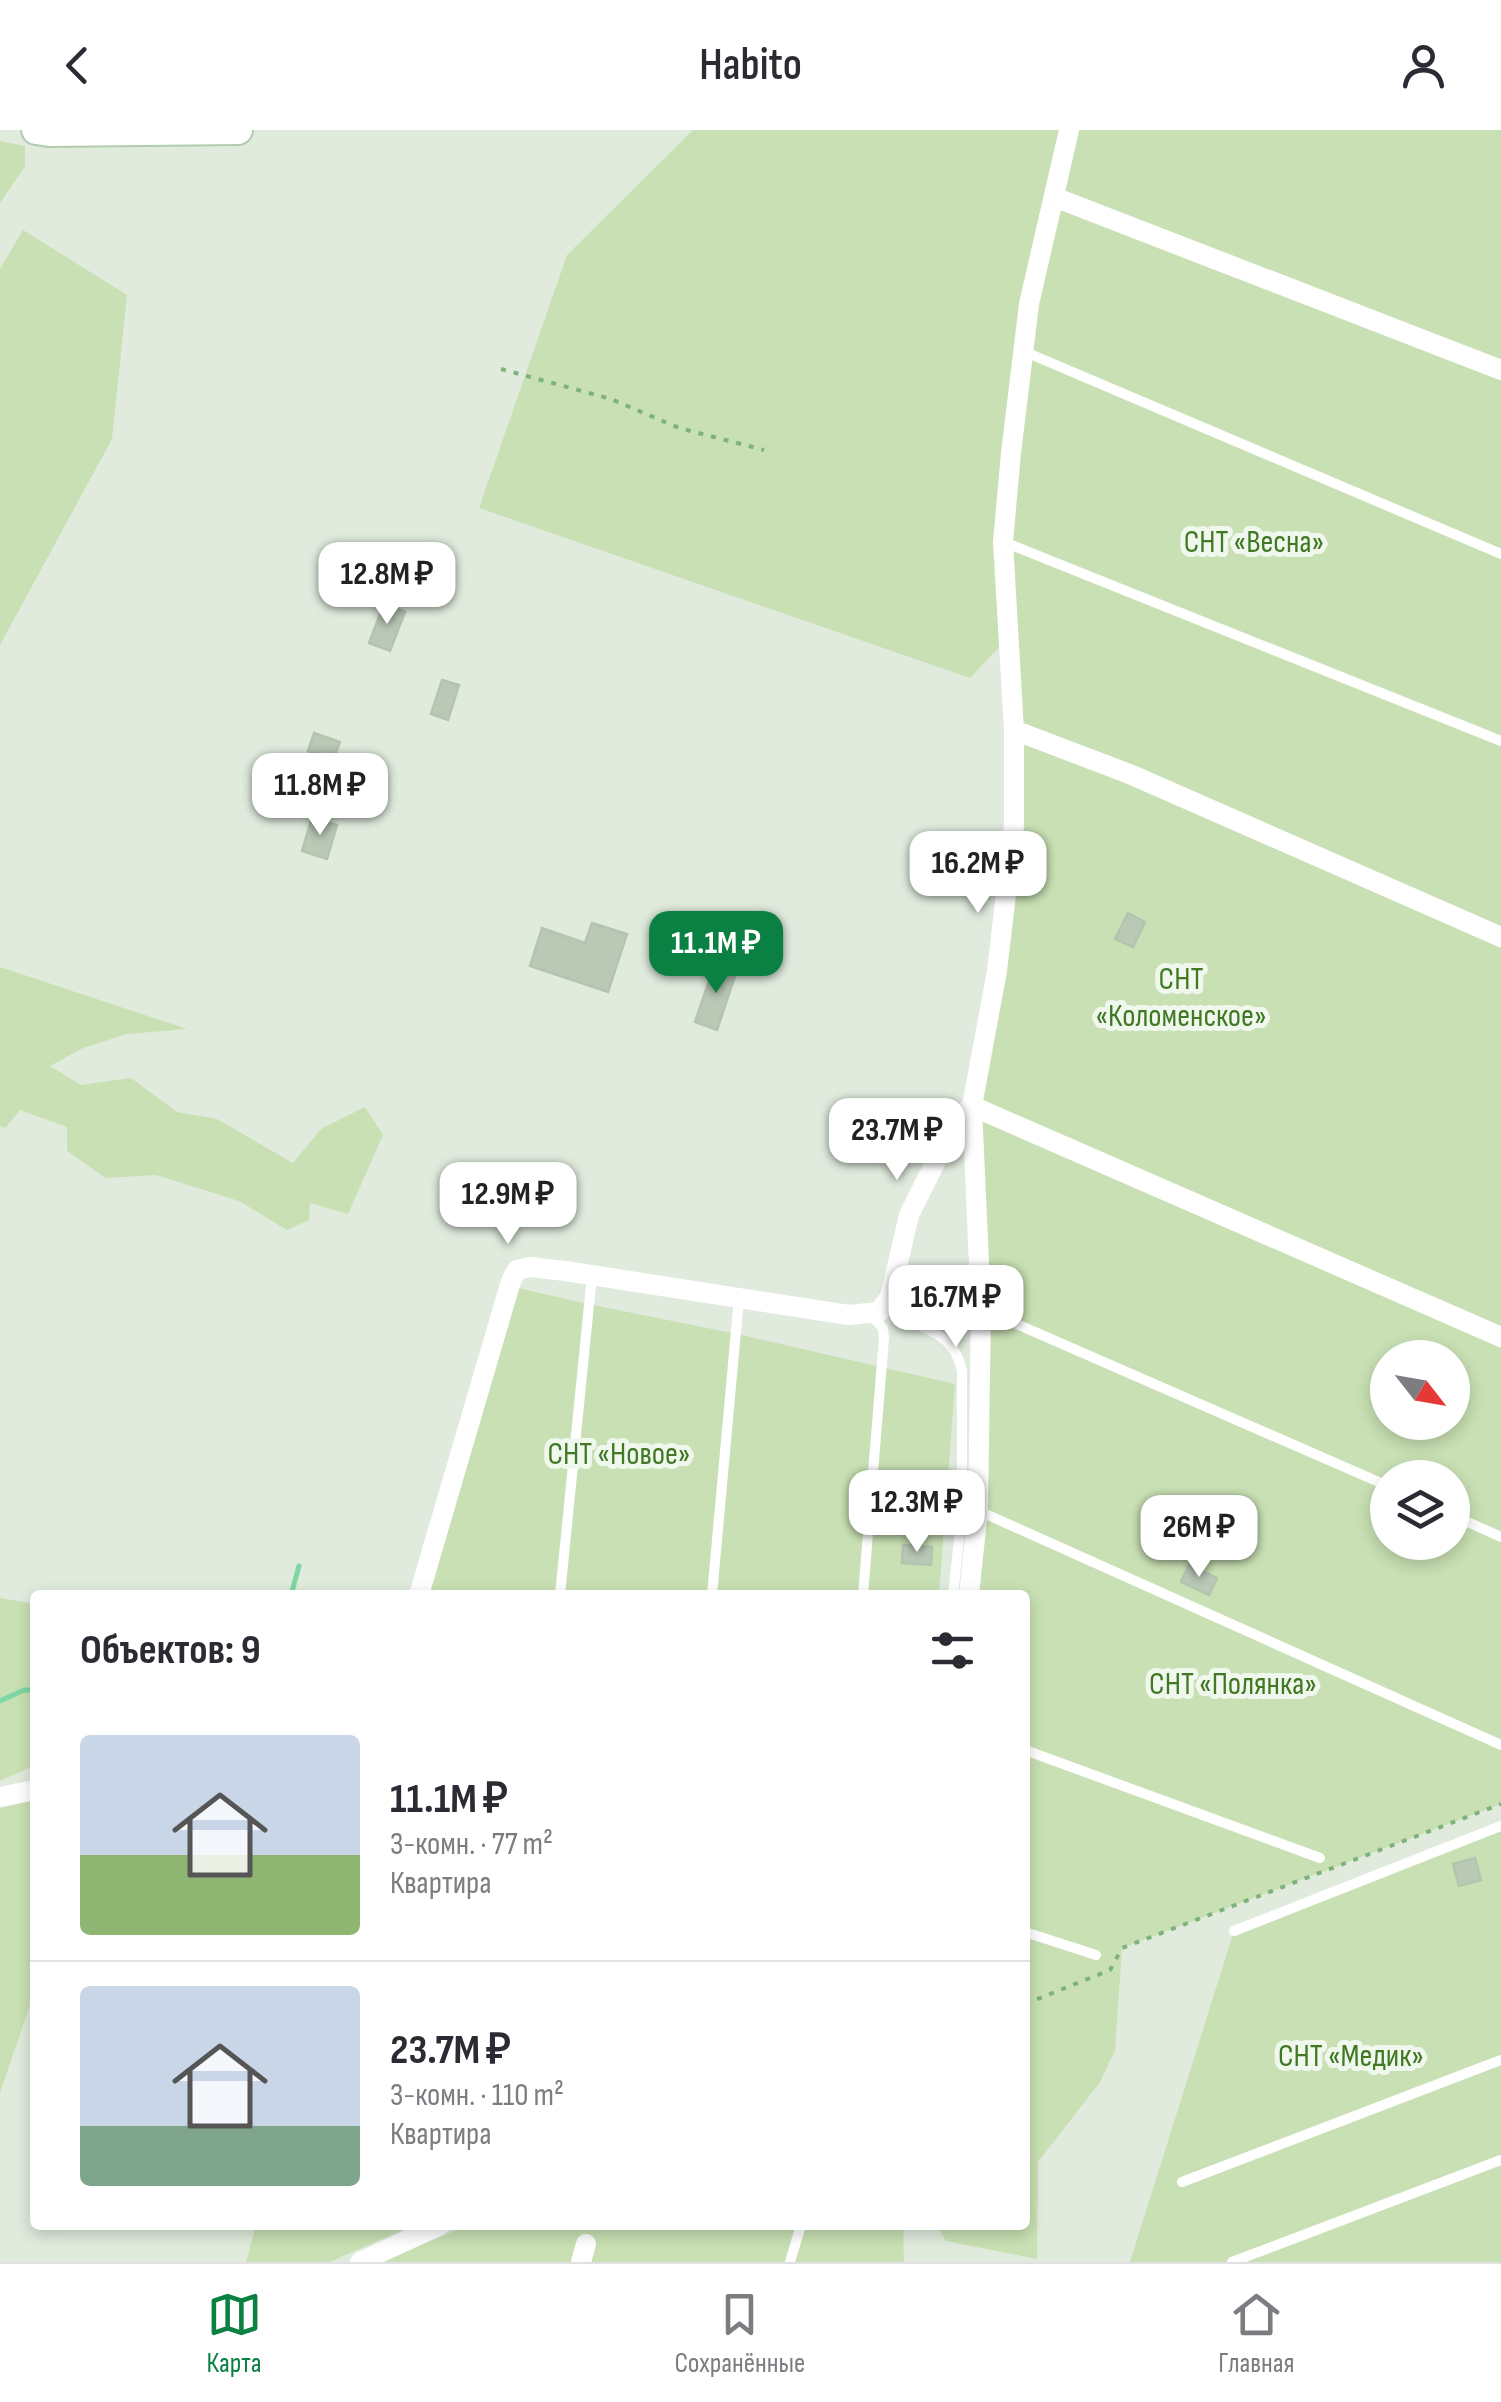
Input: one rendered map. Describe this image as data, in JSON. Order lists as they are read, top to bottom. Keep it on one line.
{"parks":["СНТ «Весна»","СНТ «Коломенское»","СНТ «Новое»","СНТ «Полянка»","СНТ «Медик»"],"north":"bottom right","page":{"header":"Habito","price":["12.8M ₽","11.8M ₽","16.2M ₽","11.1M ₽","23.7M ₽","12.9M ₽","16.7M ₽","12.3M ₽","26M ₽"],"heading":"Объектов: 9","list":[{"name":"11.1M ₽","note":"3-комн. · 77 m² · Квартира"},{"name":"23.7M ₽","note":"3-комн. · 110 m² · Квартира"}],"tabs":["Карта","Сохранённые","Главная"]}}
